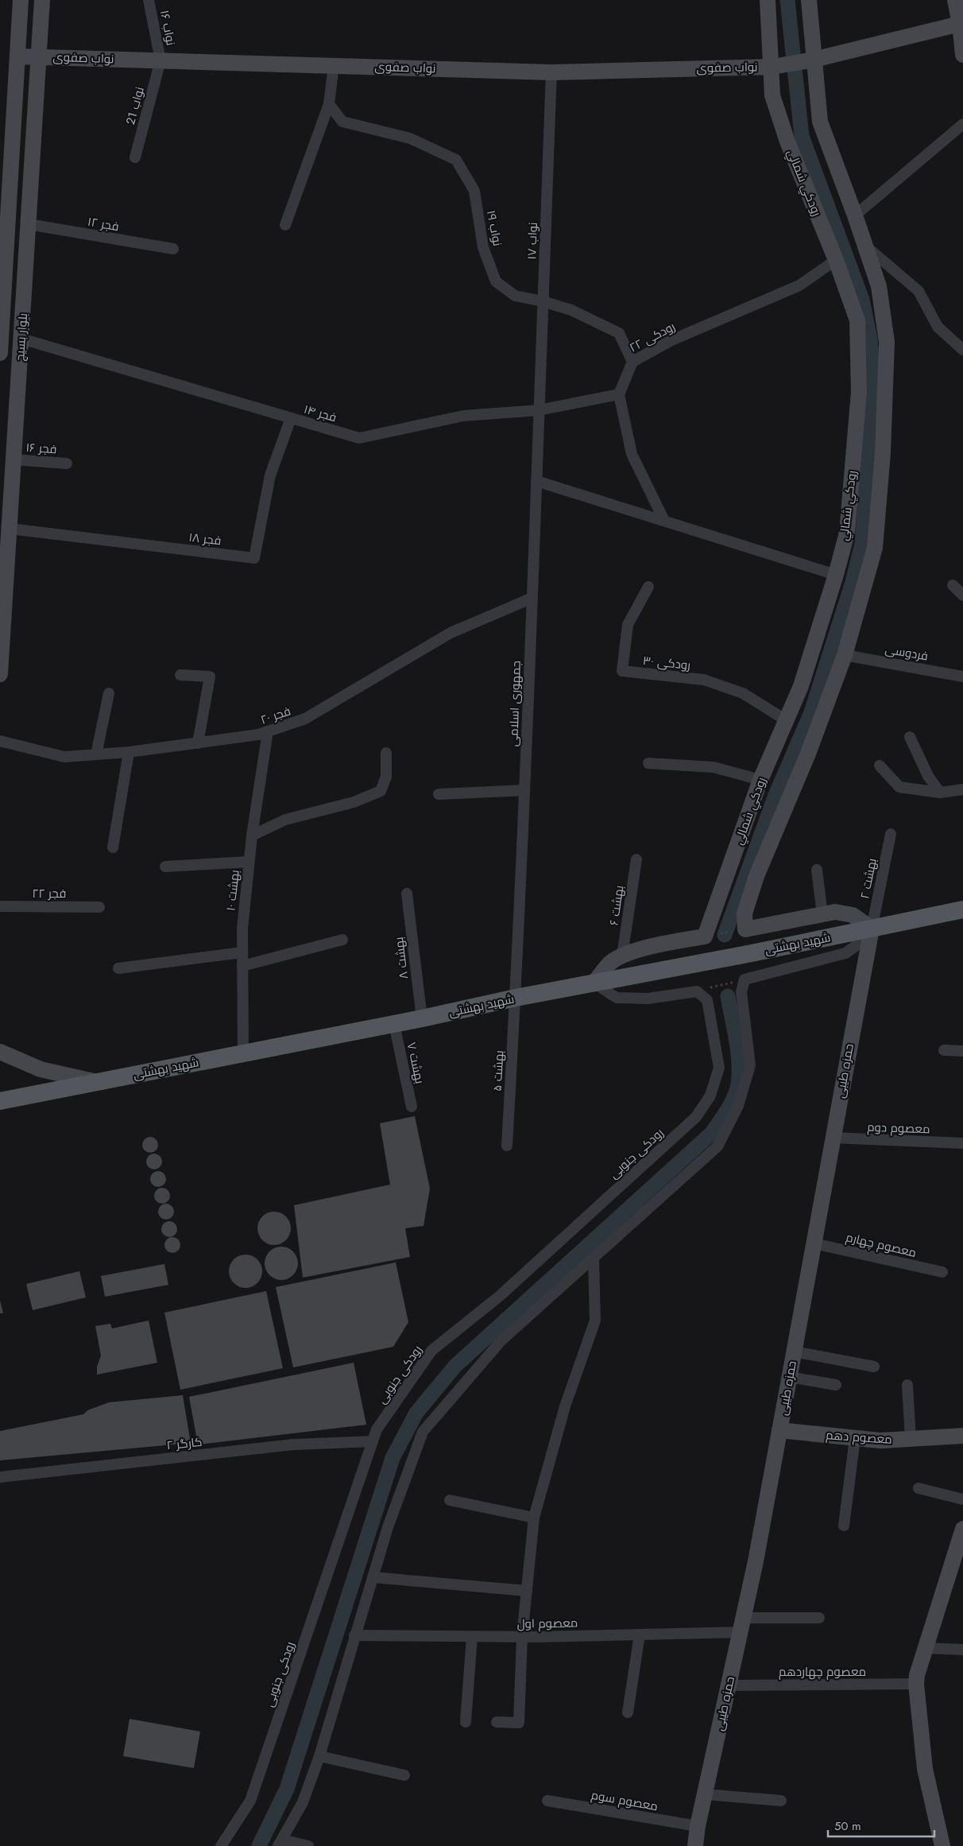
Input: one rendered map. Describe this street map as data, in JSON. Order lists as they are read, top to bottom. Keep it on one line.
{"streets":{"main road":["شهید بهشتی"],"street":["نواب ۱۶","نواب صفوی","نواب 21","رودکي شمالي","فجر ۱۲","نواب ۱۹","نواب ۱۷","بلوار بسیج","رودکی ۲۲","فجر ۱۴","فجر ۱۶","فجر ۱۸","فردوسی","رودکی ۳۰","جمهوری اسلامی","فجر ۲۰","بهشت ۲","بهشت ۱۰","فجر ۲۲","بهشت ۶","بهشت ۸","بهشت ۷","بهشت ۵","حمزه طیبی","معصوم دوم","رودکی جنوبی","معصوم چهارم","معصوم دهم","کارگر ۲","معصوم اول","معصوم چهاردهم","معصوم سوم"]},"crossings":[["نواب ۱۶","نواب صفوی"],["نواب ۱۶","نواب 21"],["نواب صفوی","نواب 21"],["نواب صفوی","رودکي شمالي"],["نواب صفوی","نواب ۱۷"],["نواب صفوی","بلوار بسیج"],["رودکي شمالي","رودکی ۲۲"],["رودکي شمالي","رودکی ۳۰"],["فجر ۱۲","بلوار بسیج"],["نواب ۱۹","نواب ۱۷"],["نواب ۱۹","رودکی ۲۲"],["نواب ۱۷","فجر ۱۴"],["نواب ۱۷","جمهوری اسلامی"],["بلوار بسیج","فجر ۱۴"],["بلوار بسیج","فجر ۱۶"],["بلوار بسیج","فجر ۱۸"],["رودکی ۲۲","فجر ۱۴"],["فجر ۱۴","فجر ۱۸"],["فجر ۱۴","جمهوری اسلامی"],["جمهوری اسلامی","فجر ۲۰"],["جمهوری اسلامی","شهید بهشتی"],["جمهوری اسلامی","بهشت ۵"],["فجر ۲۰","بهشت ۱۰"],["بهشت ۲","شهید بهشتی"],["بهشت ۲","حمزه طیبی"],["بهشت ۱۰","شهید بهشتی"],["شهید بهشتی","بهشت ۸"],["شهید بهشتی","بهشت ۷"],["شهید بهشتی","بهشت ۵"],["شهید بهشتی","حمزه طیبی"],["حمزه طیبی","معصوم دوم"],["حمزه طیبی","معصوم چهارم"],["حمزه طیبی","معصوم دهم"],["حمزه طیبی","معصوم اول"],["حمزه طیبی","معصوم چهاردهم"],["حمزه طیبی","معصوم سوم"],["رودکی جنوبی","کارگر ۲"]],"scale_bar":"50 m"}
